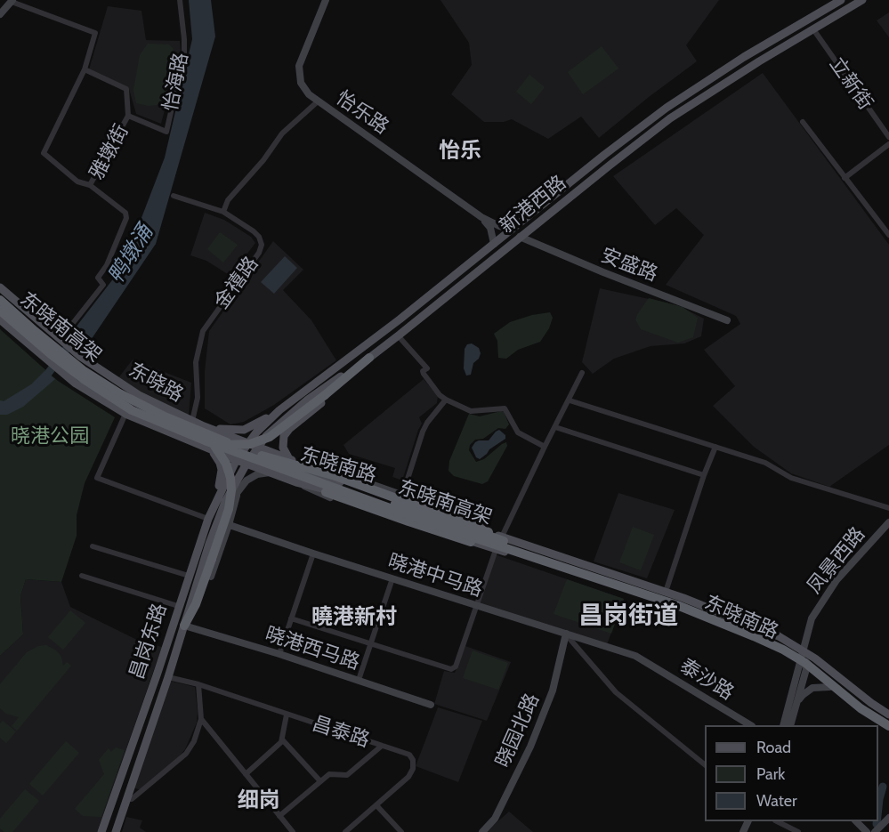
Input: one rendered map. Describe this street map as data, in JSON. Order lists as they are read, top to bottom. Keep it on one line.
{"streets":{"highway":["东晓南高架"],"main road":["新港西路","东晓路","东晓南路","昌岗东路"],"street":["怡海路","立新街","怡乐路","雅墩街","安盛路","金禧路","凤景西路","晓港中马路","晓港西马路","泰沙路","晓园北路","昌泰路"]},"crossings":[["怡海路","雅墩街"],["立新街","新港西路"],["怡乐路","新港西路"],["雅墩街","东晓路"],["新港西路","安盛路"],["新港西路","东晓南高架"],["新港西路","东晓路"],["新港西路","东晓南路"],["新港西路","昌岗东路"],["金禧路","东晓路"],["东晓南高架","东晓路"],["东晓南高架","东晓南路"],["东晓南高架","昌岗东路"],["东晓路","东晓南路"],["东晓路","昌岗东路"],["东晓南路","凤景西路"],["东晓南路","昌岗东路"],["晓港中马路","昌岗东路"],["晓港中马路","泰沙路"],["晓港中马路","晓园北路"],["昌岗东路","晓港西马路"],["昌岗东路","昌泰路"]],"districts":["怡乐","昌岗街道","曉港新村","细岗"],"water":["鸭墩涌"],"parks":["晓港公园"],"legend":["Road","Park","Water"]}
